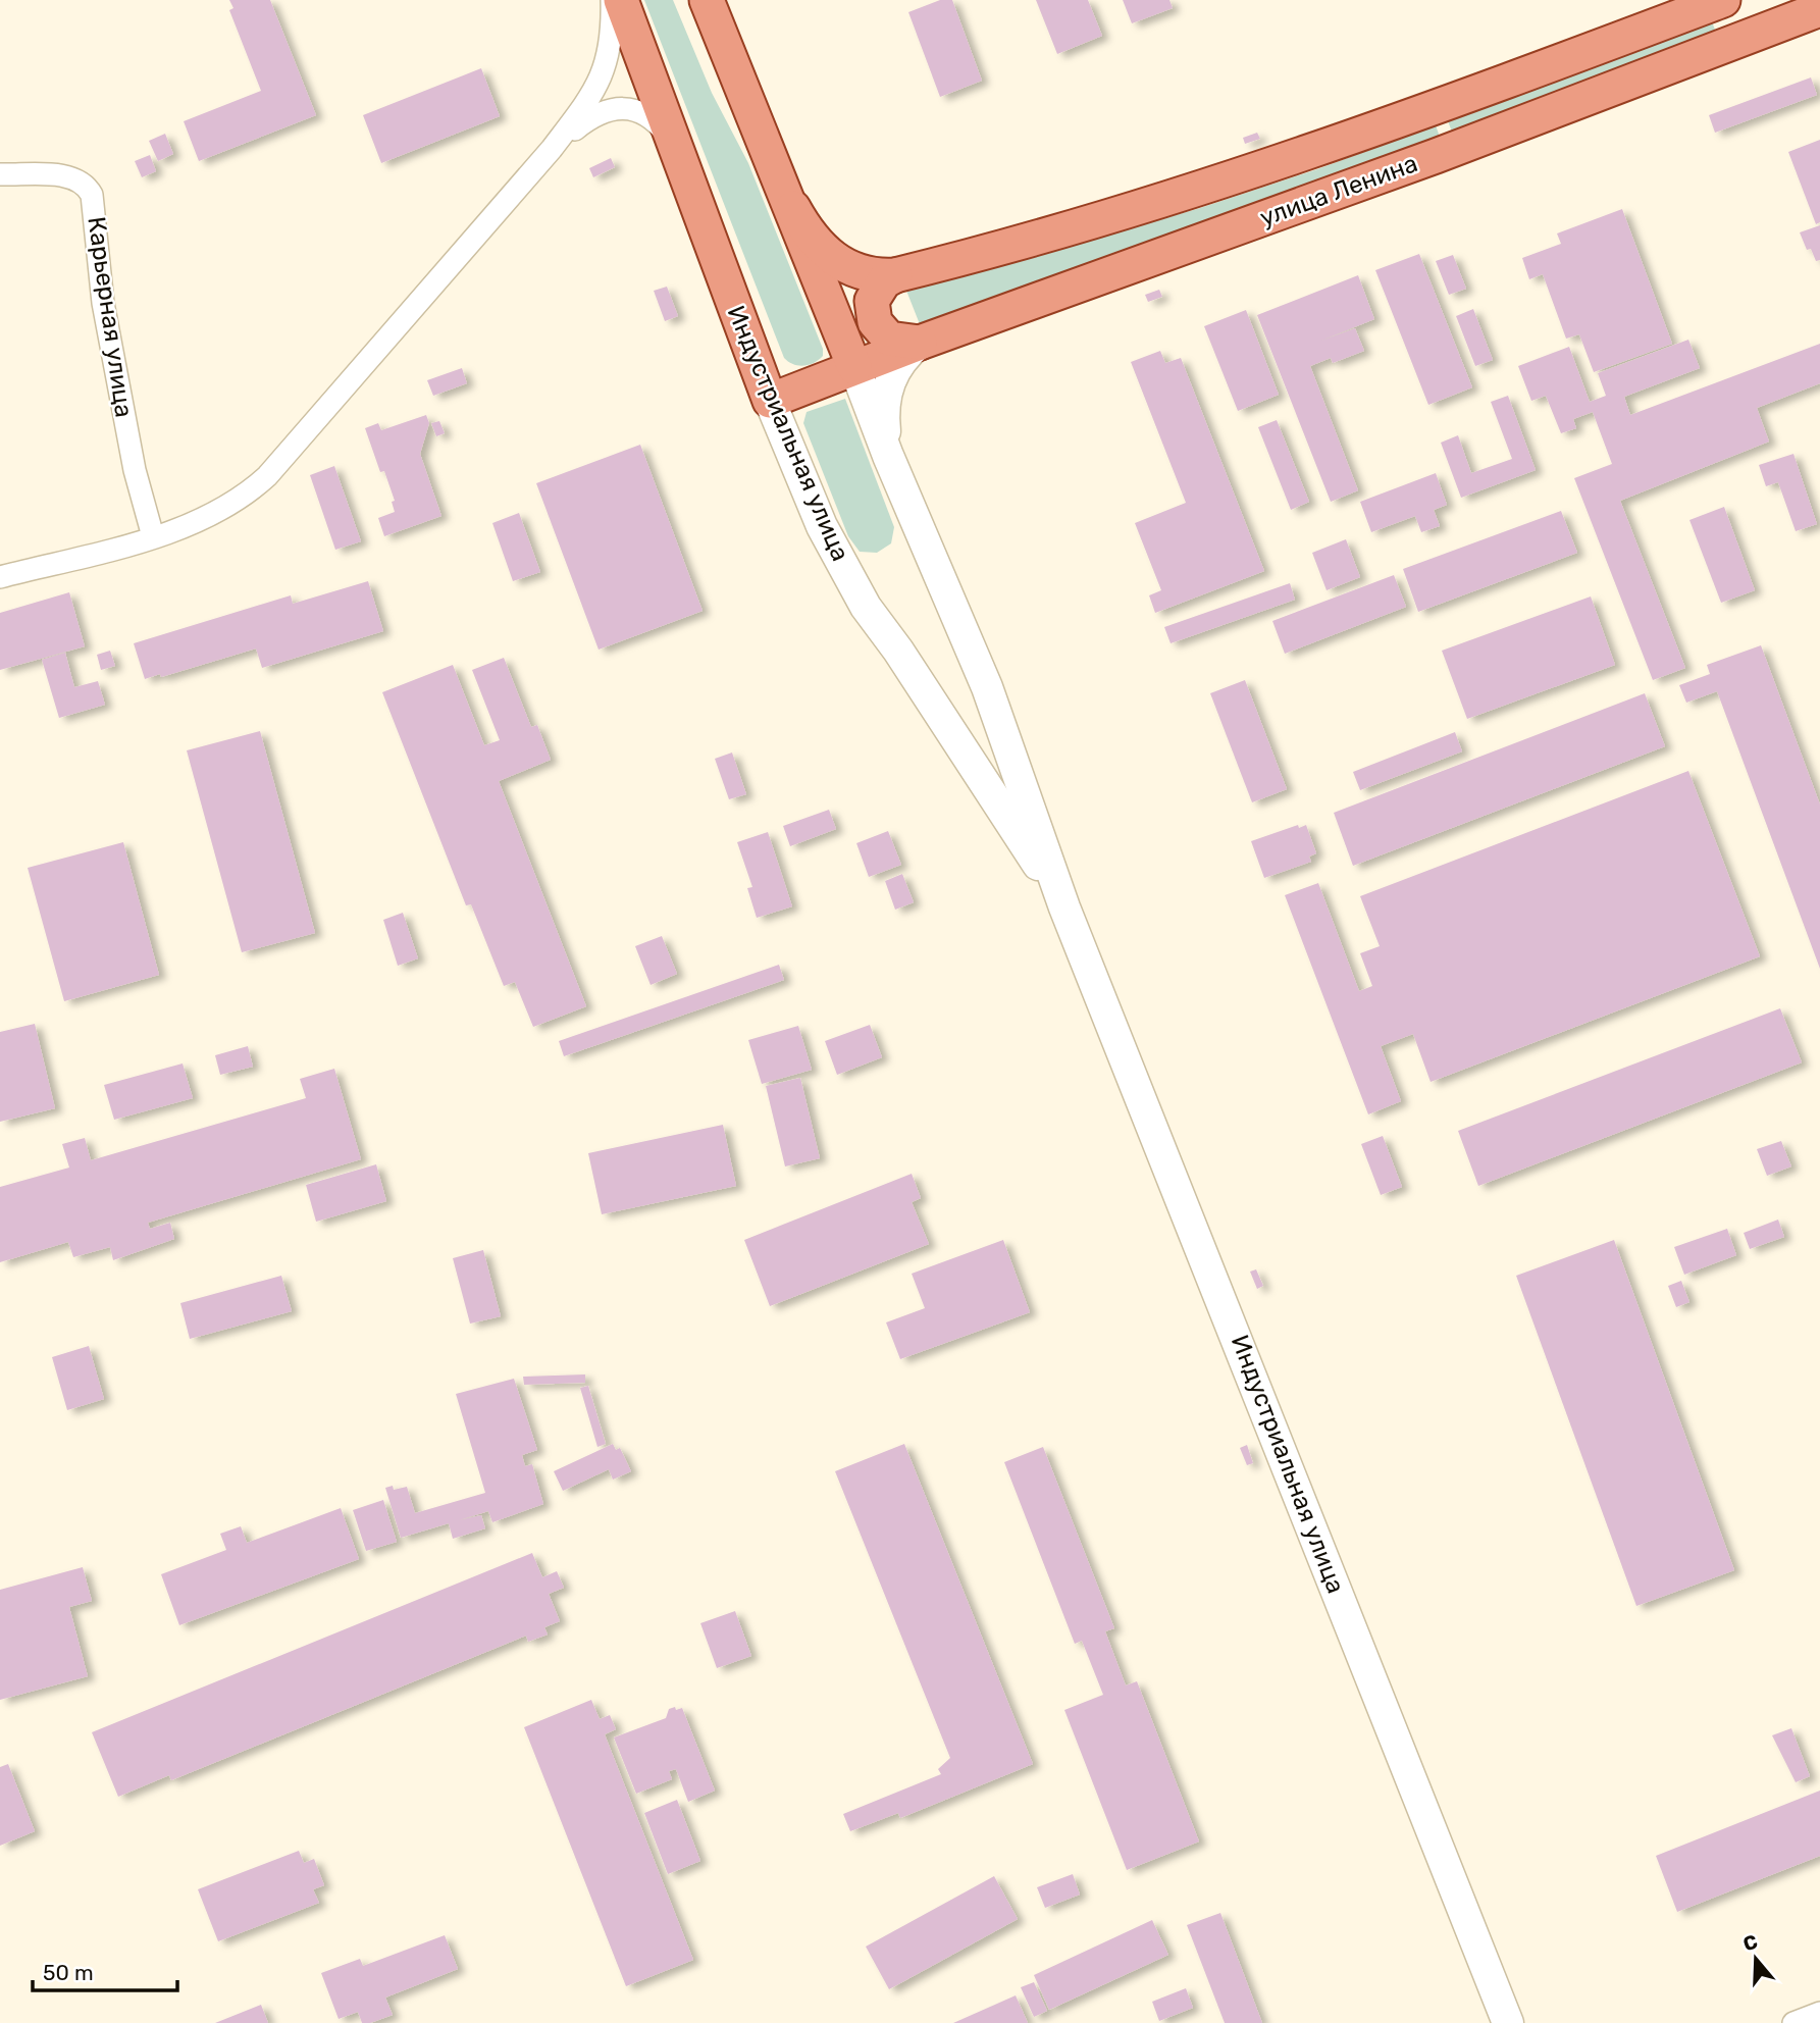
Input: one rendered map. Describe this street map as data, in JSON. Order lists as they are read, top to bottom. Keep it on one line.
{"streets":{"main road":["улица Ленина","Индустриальная улица"],"street":["Карьерная улица"]},"crossings":[["улица Ленина","Индустриальная улица"]],"scale_bar":"50 m","north":"top"}
